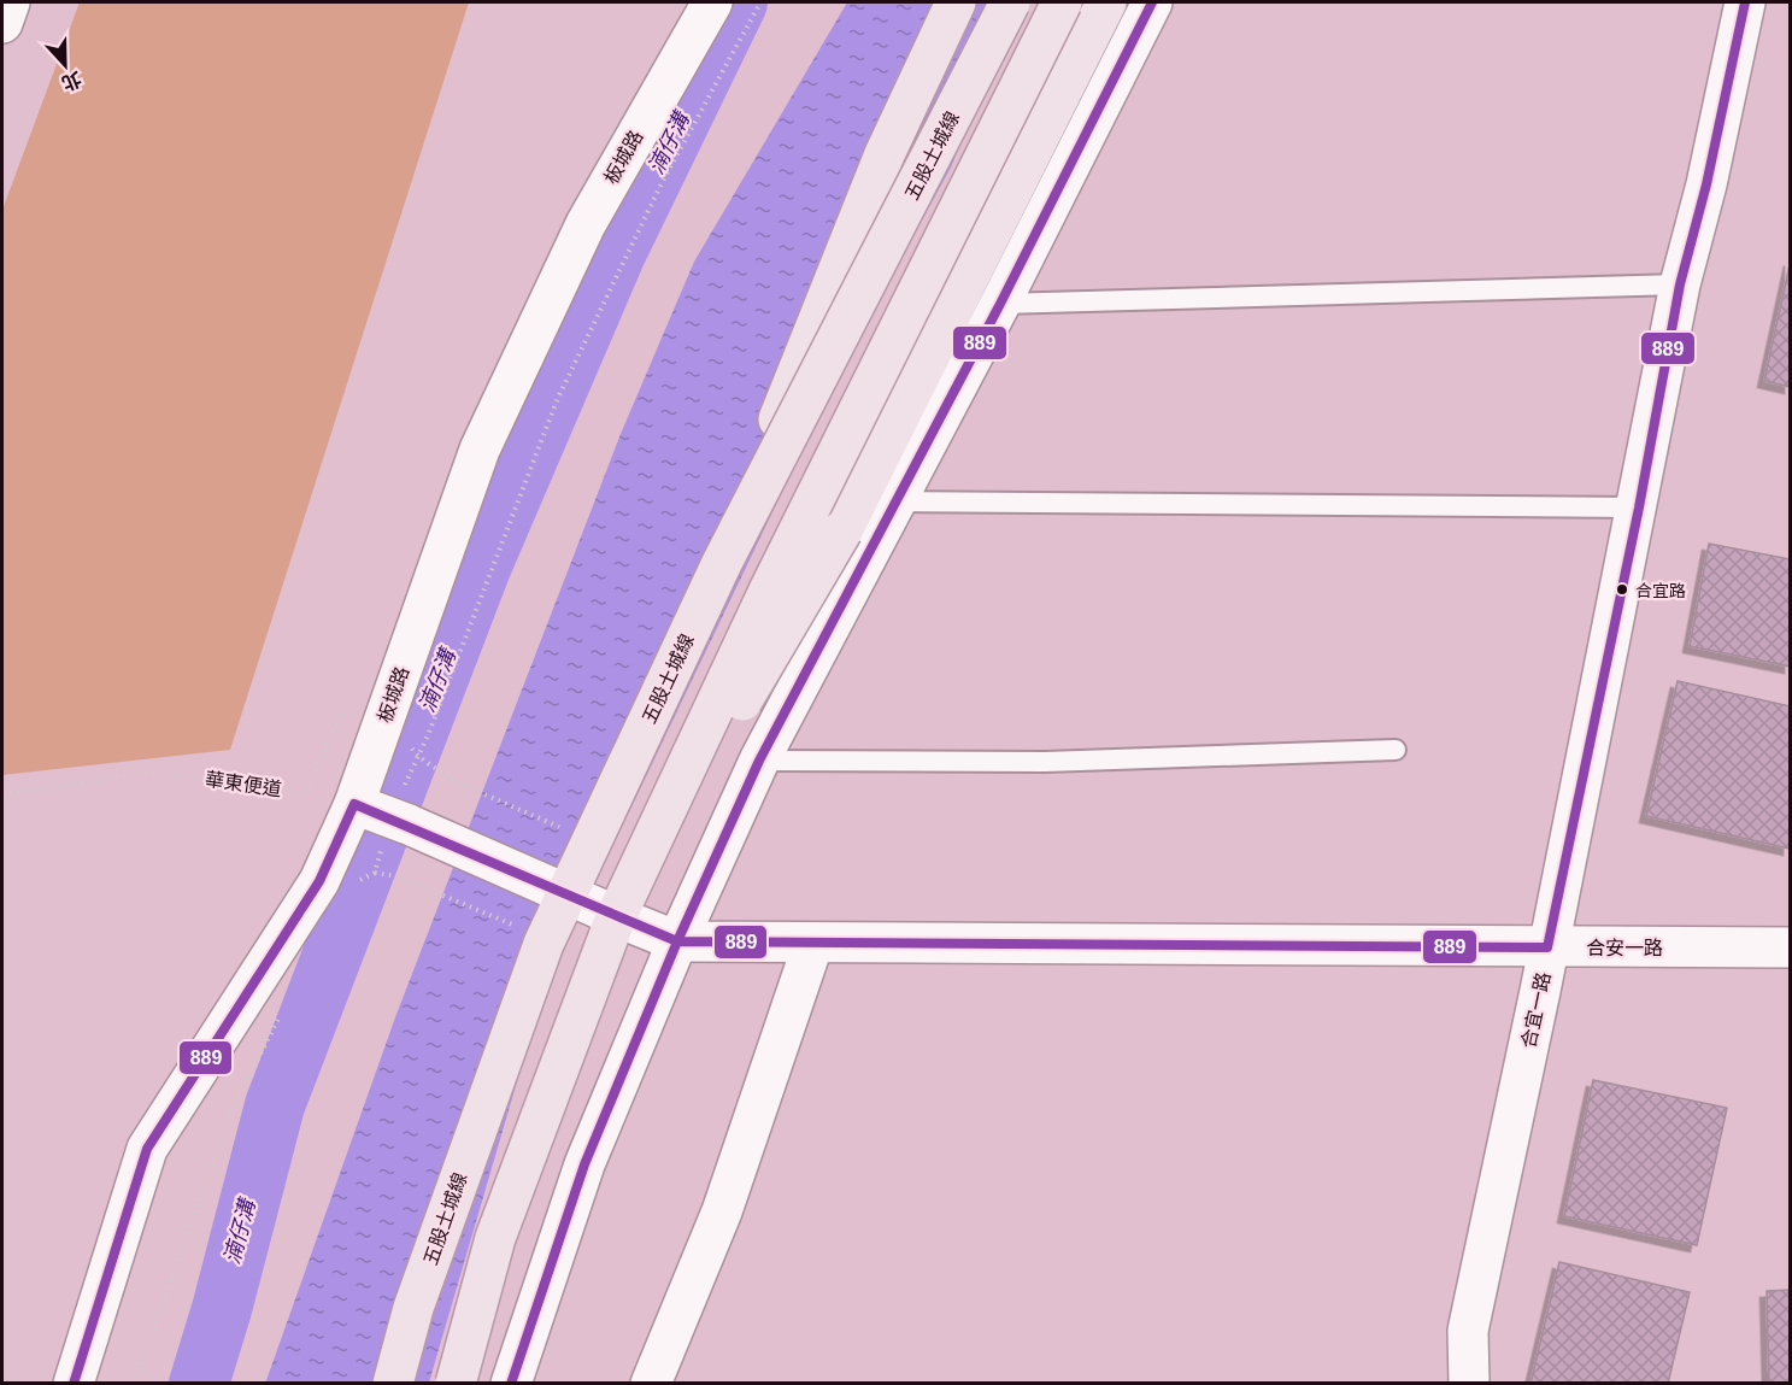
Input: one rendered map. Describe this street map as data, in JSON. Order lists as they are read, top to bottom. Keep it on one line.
{"streets":{"highway":["五股土城線"],"street":["板城路","合安一路","合宜一路"],"path":["華東便道"]},"crossings":[["板城路","華東便道"],["合安一路","合宜一路"]],"water":["湳仔溝"],"places":["合宜路"],"lines":["transit line 889"],"north":"bottom"}
